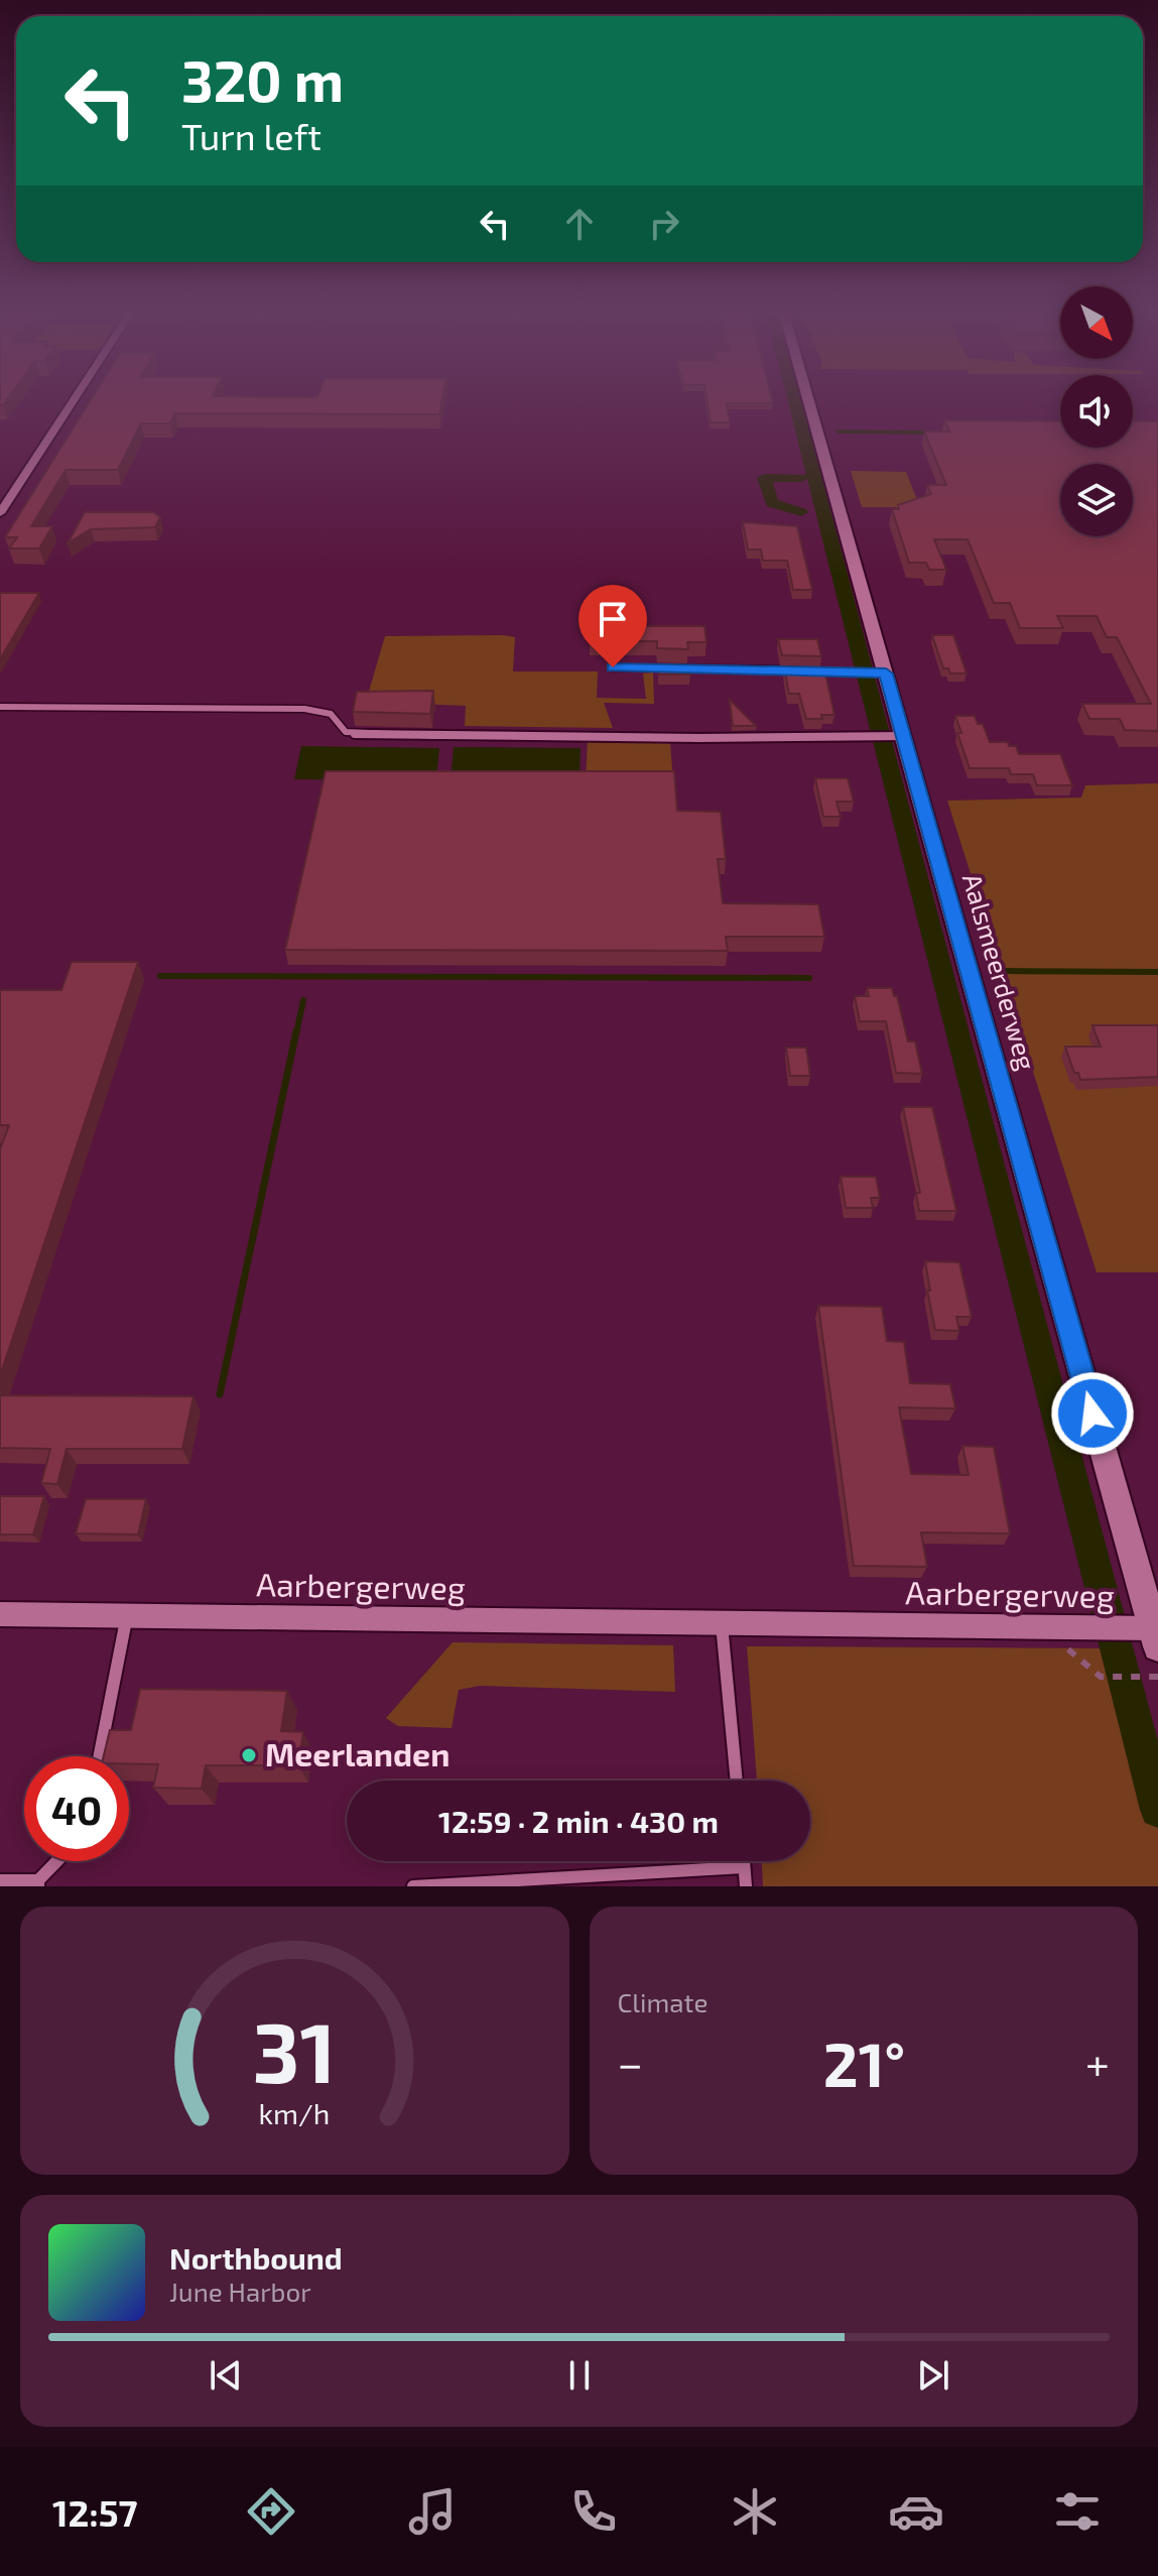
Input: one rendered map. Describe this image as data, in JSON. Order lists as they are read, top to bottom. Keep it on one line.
{"streets":{"street":["Aalsmeerderweg","Aarbergerweg"]},"crossings":[["Aalsmeerderweg","Aarbergerweg"]],"places":["Meerlanden"],"north":"bottom right","page":{"turn":["320 m","Turn left"],"limit":"40","trip":"12:59 · 2 min · 430 m","tile":"Climate","heat":["−","21°","+"],"song":["Northbound","June Harbor"],"tabs":"12:57","gauge":["31","km/h"]}}
